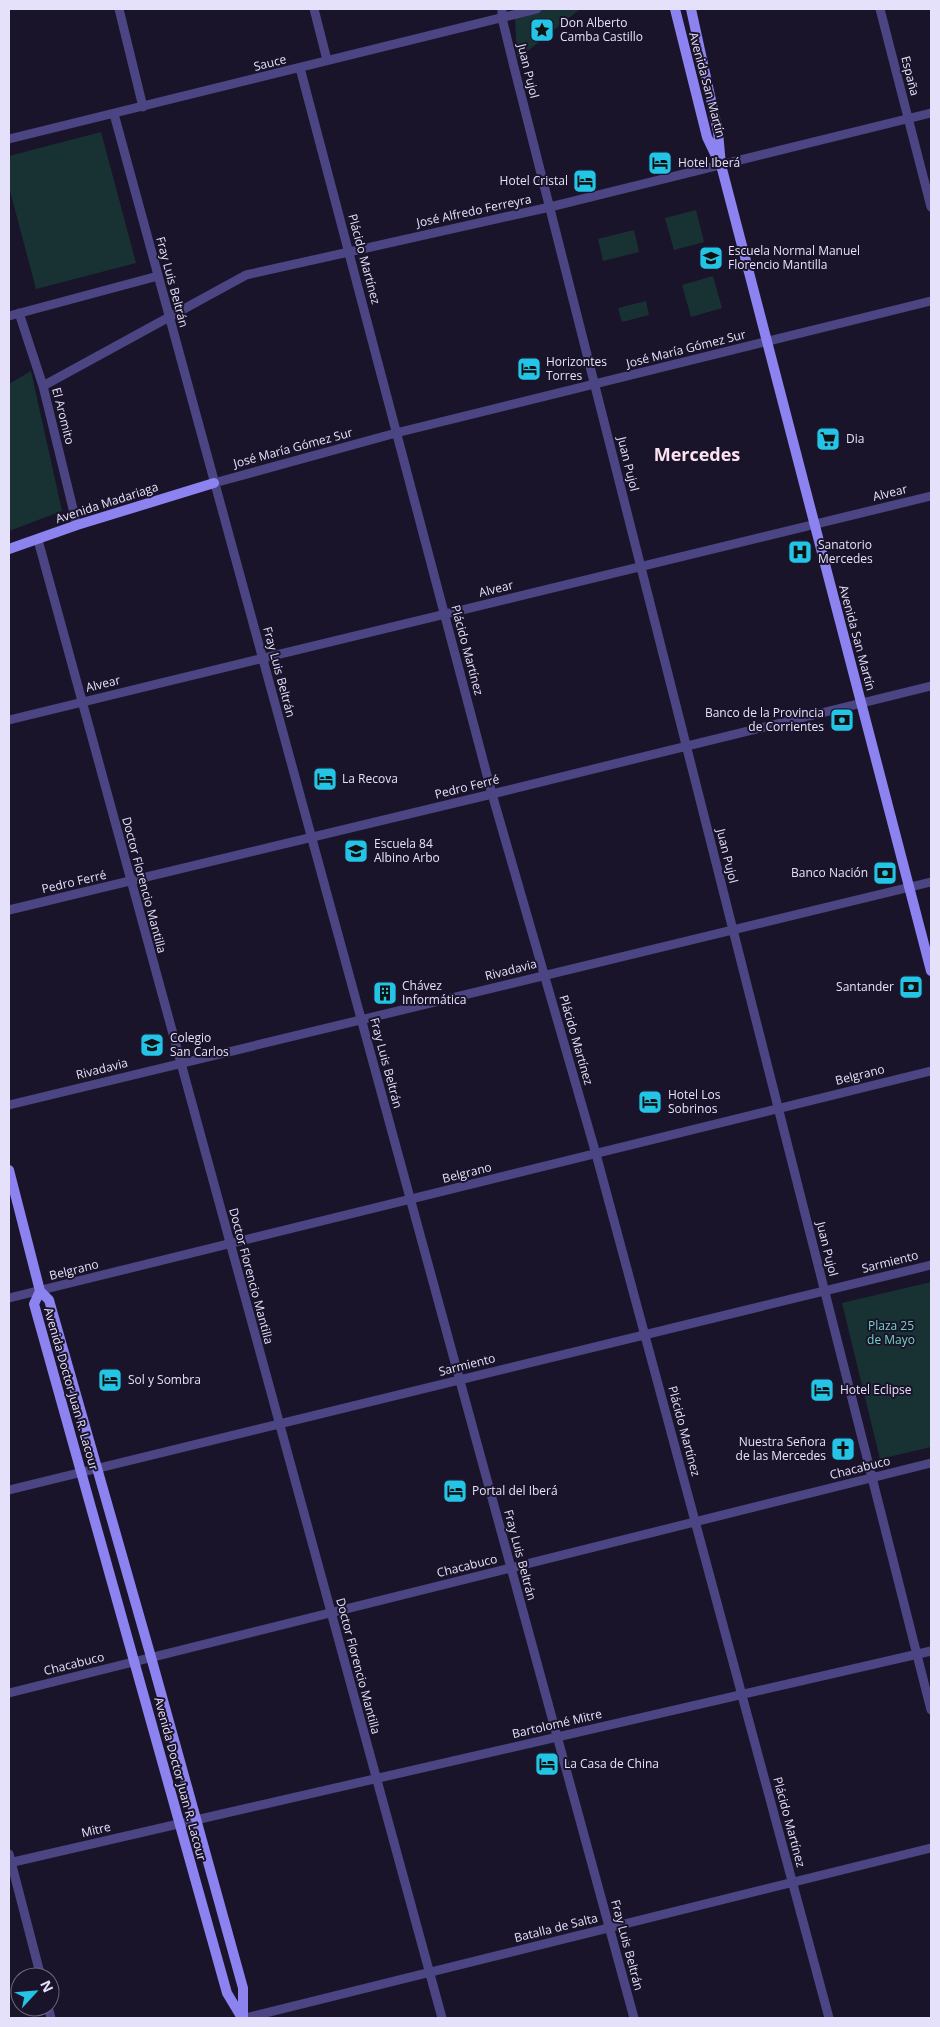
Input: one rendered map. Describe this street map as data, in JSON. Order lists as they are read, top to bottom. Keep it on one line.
{"streets":{"street":["Sauce","Juan Pujol","España","Avenida San Martín","José Alfredo Ferreyra","Plácido Martínez","Fray Luis Beltrán","José María Gómez Sur","El Aromito","Alvear","Avenida Madariaga","Pedro Ferré","Doctor Florencio Mantilla","Rivadavia","Belgrano","Sarmiento","Avenida Doctor Juan R. Lacour","Chacabuco","Bartolomé Mitre","Mitre","Batalla de Salta"]},"crossings":[["Sauce","Juan Pujol"],["Sauce","Plácido Martínez"],["Sauce","Fray Luis Beltrán"],["Juan Pujol","José Alfredo Ferreyra"],["Juan Pujol","José María Gómez Sur"],["Juan Pujol","Alvear"],["Juan Pujol","Pedro Ferré"],["Juan Pujol","Rivadavia"],["Juan Pujol","Belgrano"],["Juan Pujol","Sarmiento"],["Juan Pujol","Chacabuco"],["Juan Pujol","Bartolomé Mitre"],["España","José Alfredo Ferreyra"],["Avenida San Martín","José Alfredo Ferreyra"],["Avenida San Martín","José María Gómez Sur"],["Avenida San Martín","Alvear"],["Avenida San Martín","Pedro Ferré"],["Avenida San Martín","Rivadavia"],["José Alfredo Ferreyra","Plácido Martínez"],["José Alfredo Ferreyra","Fray Luis Beltrán"],["José Alfredo Ferreyra","El Aromito"],["Plácido Martínez","José María Gómez Sur"],["Plácido Martínez","Alvear"],["Plácido Martínez","Pedro Ferré"],["Plácido Martínez","Rivadavia"],["Plácido Martínez","Belgrano"],["Plácido Martínez","Sarmiento"],["Plácido Martínez","Chacabuco"],["Plácido Martínez","Bartolomé Mitre"],["Plácido Martínez","Batalla de Salta"],["Fray Luis Beltrán","José María Gómez Sur"],["Fray Luis Beltrán","Alvear"],["Fray Luis Beltrán","Avenida Madariaga"],["Fray Luis Beltrán","Pedro Ferré"],["Fray Luis Beltrán","Rivadavia"],["Fray Luis Beltrán","Belgrano"],["Fray Luis Beltrán","Sarmiento"],["Fray Luis Beltrán","Chacabuco"],["Fray Luis Beltrán","Bartolomé Mitre"],["Fray Luis Beltrán","Batalla de Salta"],["José María Gómez Sur","Avenida Madariaga"],["El Aromito","Avenida Madariaga"],["Alvear","Doctor Florencio Mantilla"],["Avenida Madariaga","Doctor Florencio Mantilla"],["Pedro Ferré","Doctor Florencio Mantilla"],["Doctor Florencio Mantilla","Rivadavia"],["Doctor Florencio Mantilla","Belgrano"],["Doctor Florencio Mantilla","Sarmiento"],["Doctor Florencio Mantilla","Chacabuco"],["Doctor Florencio Mantilla","Bartolomé Mitre"],["Doctor Florencio Mantilla","Batalla de Salta"],["Belgrano","Avenida Doctor Juan R. Lacour"],["Sarmiento","Avenida Doctor Juan R. Lacour"],["Avenida Doctor Juan R. Lacour","Chacabuco"],["Avenida Doctor Juan R. Lacour","Bartolomé Mitre"],["Avenida Doctor Juan R. Lacour","Mitre"],["Avenida Doctor Juan R. Lacour","Batalla de Salta"],["Bartolomé Mitre","Mitre"]],"districts":["Mercedes"],"parks":["Plaza 25 de Mayo"],"places":{"place":["Don Alberto Camba Castillo"],"hotel":["Hotel Iberá","Hotel Cristal","Horizontes Torres","La Recova","Hotel Los Sobrinos","Sol y Sombra","Hotel Eclipse","Portal del Iberá","La Casa de China"],"school or university":["Escuela Normal Manuel Florencio Mantilla","Escuela 84 Albino Arbo","Colegio San Carlos"],"supermarket":["Dia"],"hospital":["Sanatorio Mercedes"],"bank":["Banco de la Provincia de Corrientes","Banco Nación","Santander"],"building":["Chávez Informática"],"church":["Nuestra Señora de las Mercedes"]},"north":"top right"}
